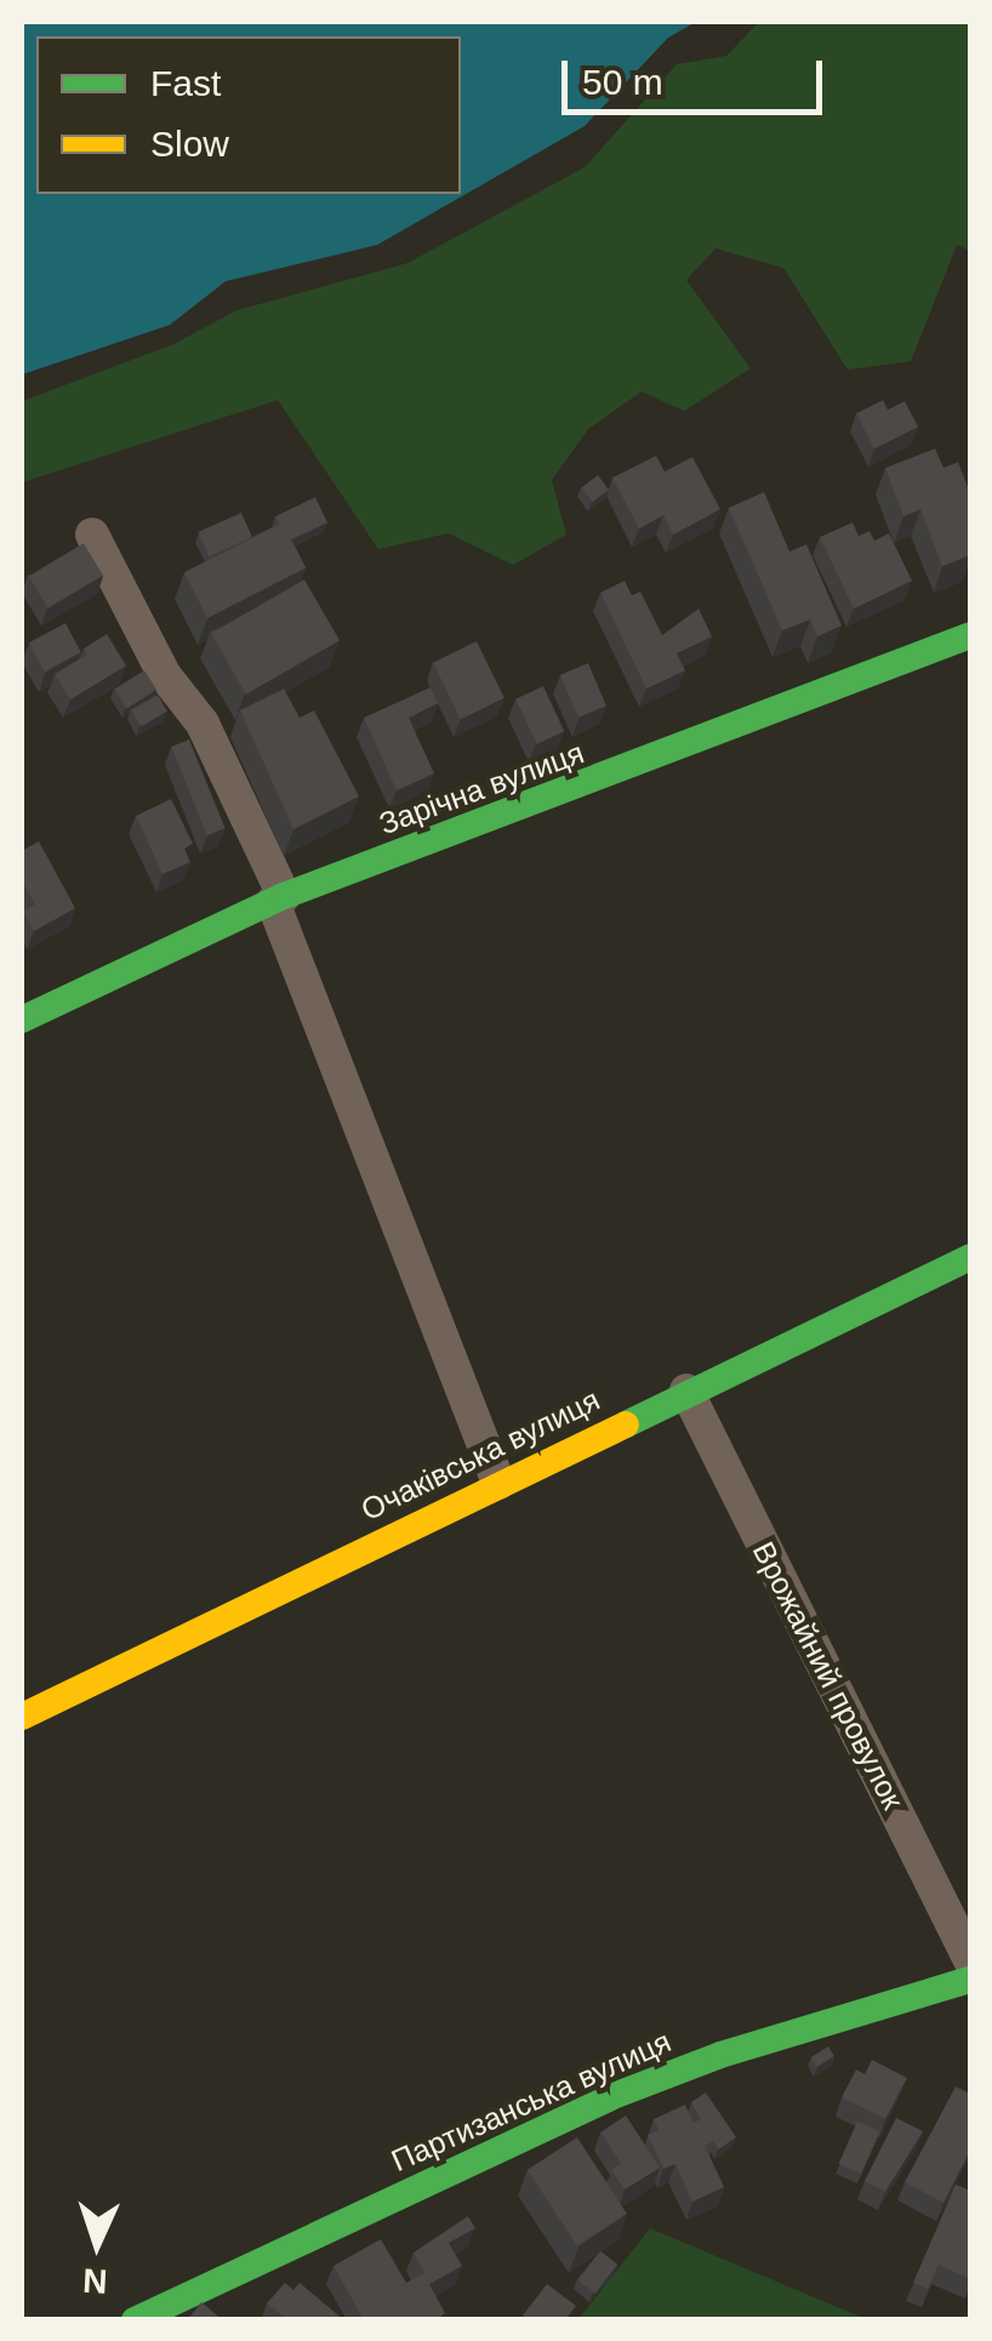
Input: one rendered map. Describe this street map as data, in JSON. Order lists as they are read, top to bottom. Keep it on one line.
{"streets":{"street":["Зарічна вулиця","Очаківська вулиця","Врожайний провулок","Партизанська вулиця"]},"crossings":[["Очаківська вулиця","Врожайний провулок"]],"legend":["Fast","Slow"],"scale_bar":"50 m","north":"bottom"}
